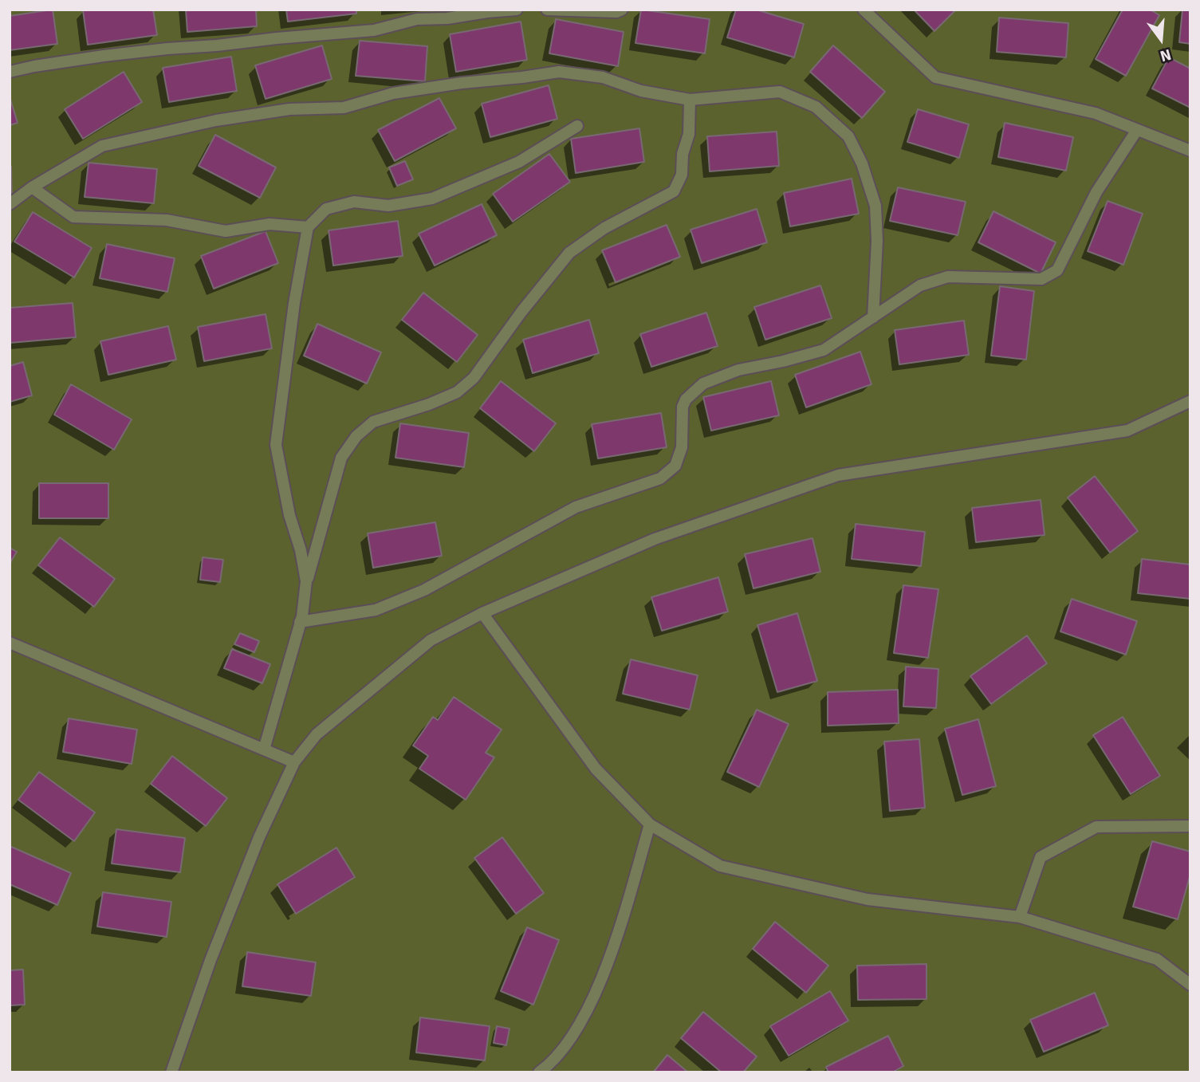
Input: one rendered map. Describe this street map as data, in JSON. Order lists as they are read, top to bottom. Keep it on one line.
{"north":"bottom"}
